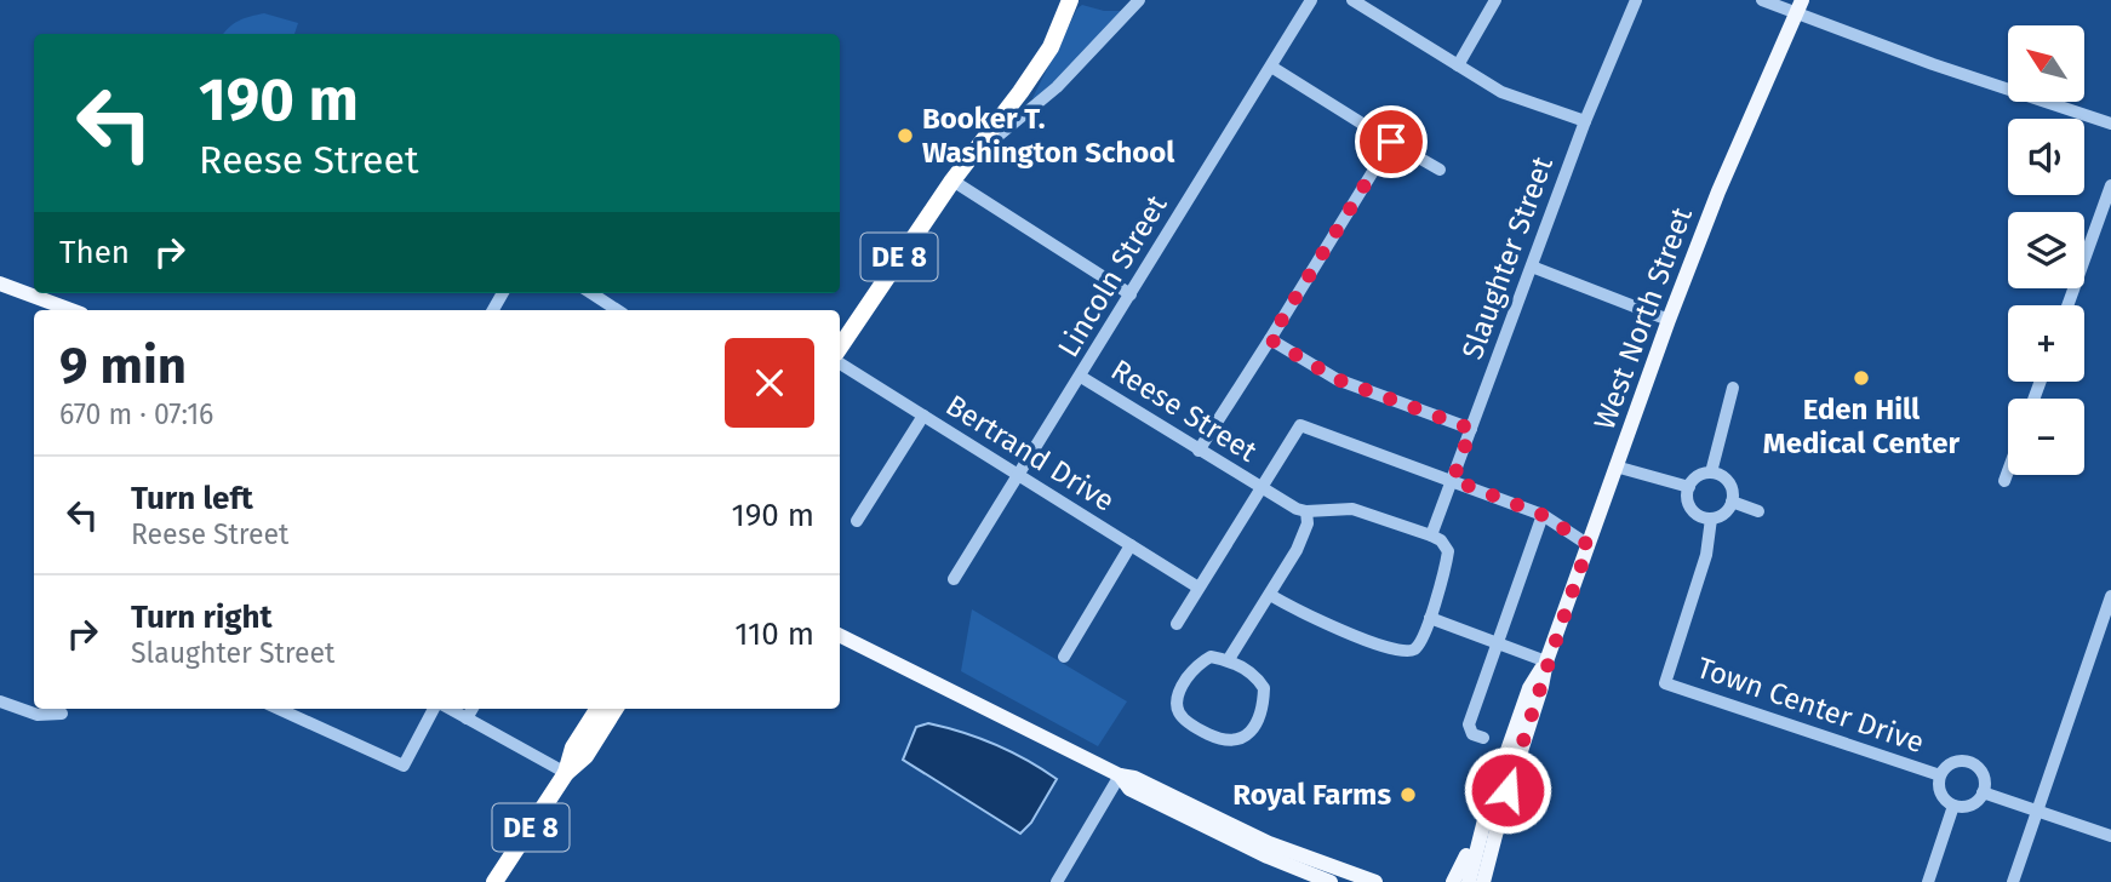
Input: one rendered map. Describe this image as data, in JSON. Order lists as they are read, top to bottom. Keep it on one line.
{"streets":{"highway":["DE 8"],"main road":["West North Street"],"street":["Slaughter Street","Lincoln Street","Reese Street","Bertrand Drive","Town Center Drive"]},"crossings":[["Slaughter Street","Reese Street"],["Lincoln Street","Reese Street"],["Lincoln Street","Bertrand Drive"],["West North Street","Reese Street"],["Reese Street","Bertrand Drive"]],"places":["Booker T. Washington School","Eden Hill Medical Center","Royal Farms"],"north":"top left","page":{"map_buttons":["+","−"],"turn":["190 m","Reese Street"],"then":"Then","heading":["9 min","670 m · 07:16"],"list":[{"name":"Turn left","note":"Reese Street","value":"190 m"},{"name":"Turn right","note":"Slaughter Street","value":"110 m"}]}}
